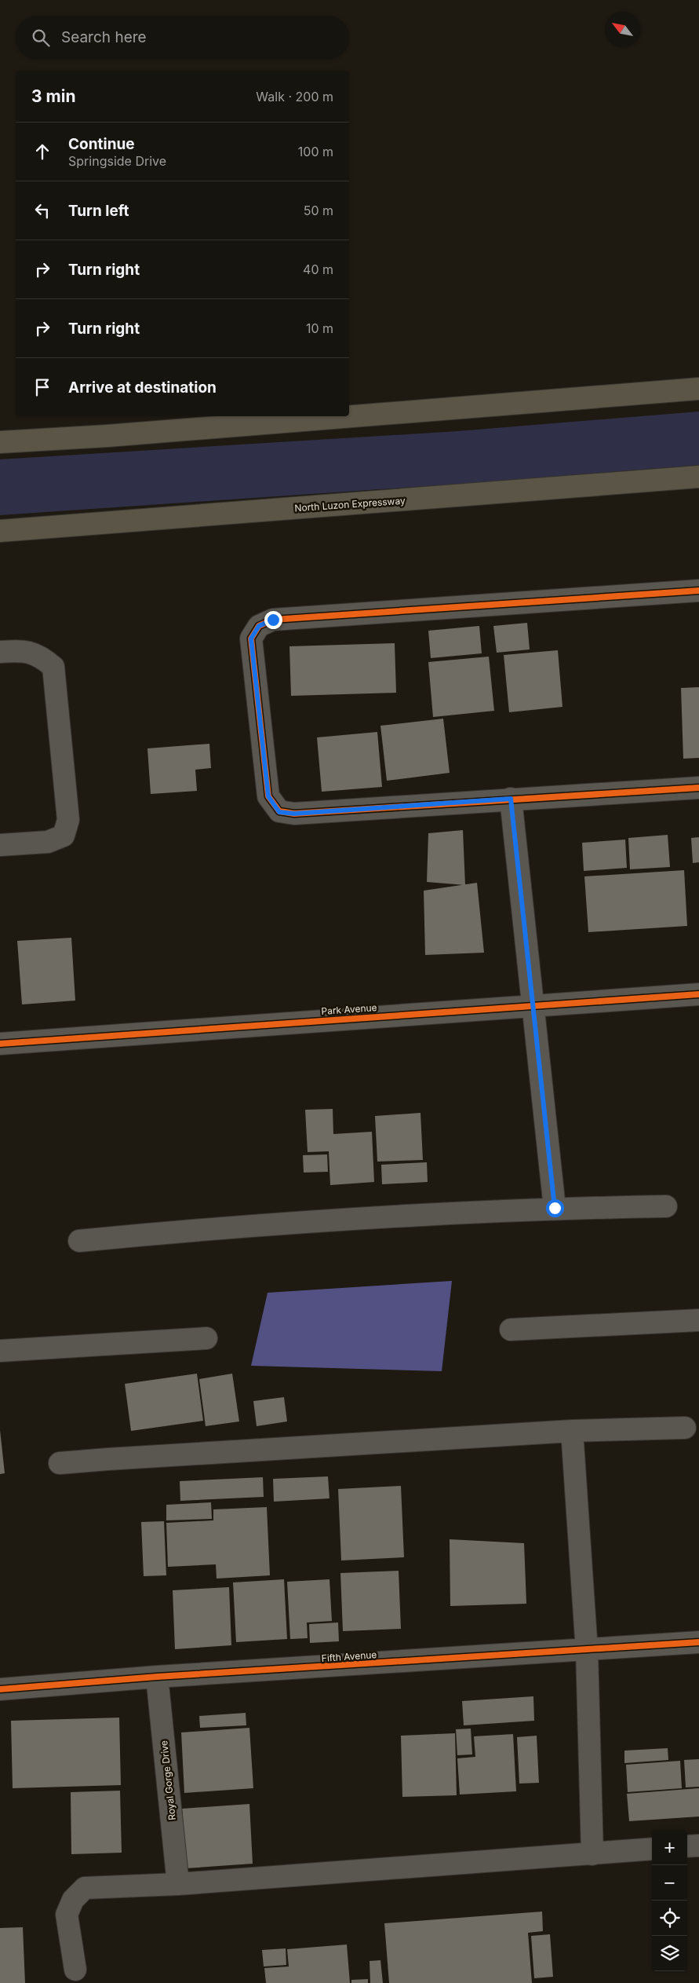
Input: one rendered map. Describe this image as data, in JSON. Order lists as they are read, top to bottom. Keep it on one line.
{"streets":{"highway":["North Luzon Expressway"],"street":["Park Avenue","Fifth Avenue","Royal Gorge Drive"]},"crossings":[["Fifth Avenue","Royal Gorge Drive"]],"north":"top left","page":{"search":"Search here","heading":["3 min","Walk · 200 m"],"list":[["Continue","Springside Drive","100 m"],["Turn left","50 m"],["Turn right","40 m"],["Turn right","10 m"],"Arrive at destination"],"map_buttons":["+","−"]}}
